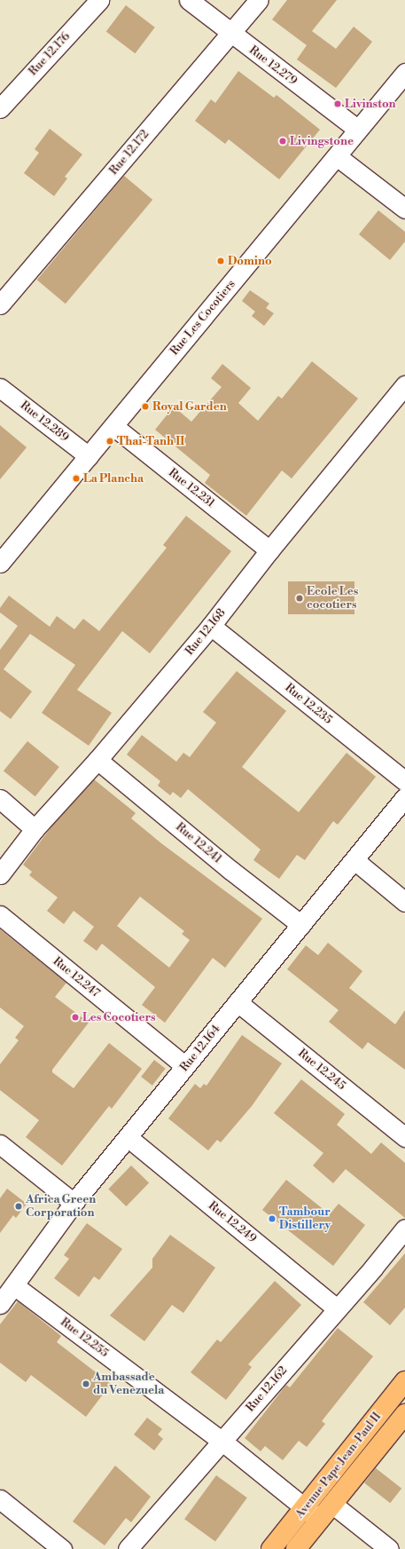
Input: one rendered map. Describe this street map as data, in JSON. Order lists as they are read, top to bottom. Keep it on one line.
{"streets":{"main road":["Avenue Pape Jean-Paul II"],"street":["Rue 12.176","Rue 12.279","Rue 12.172","Rue Les Cocotiers","Rue 12.289","Rue 12.231","Rue 12.168","Rue 12.235","Rue 12.241","Rue 12.247","Rue 12.164","Rue 12.245","Rue 12.249","Rue 12.255","Rue 12.162"]},"crossings":[["Rue 12.279","Rue 12.172"],["Rue 12.279","Rue Les Cocotiers"],["Rue Les Cocotiers","Rue 12.289"],["Rue Les Cocotiers","Rue 12.231"],["Rue 12.231","Rue 12.168"],["Rue 12.168","Rue 12.235"],["Rue 12.168","Rue 12.241"],["Rue 12.241","Rue 12.164"],["Rue 12.247","Rue 12.164"],["Rue 12.164","Rue 12.245"],["Rue 12.164","Rue 12.249"],["Rue 12.164","Rue 12.255"],["Rue 12.249","Rue 12.162"],["Rue 12.255","Rue 12.162"],["Rue 12.255","Avenue Pape Jean-Paul II"]],"places":["Livinston","Livingstone","Domino","Royal Garden","Thai-Tanh II","La Plancha","Ecole Les cocotiers","Les Cocotiers","Africa Green Corporation","Tambour Distillery","Ambassade du Venezuela"]}
